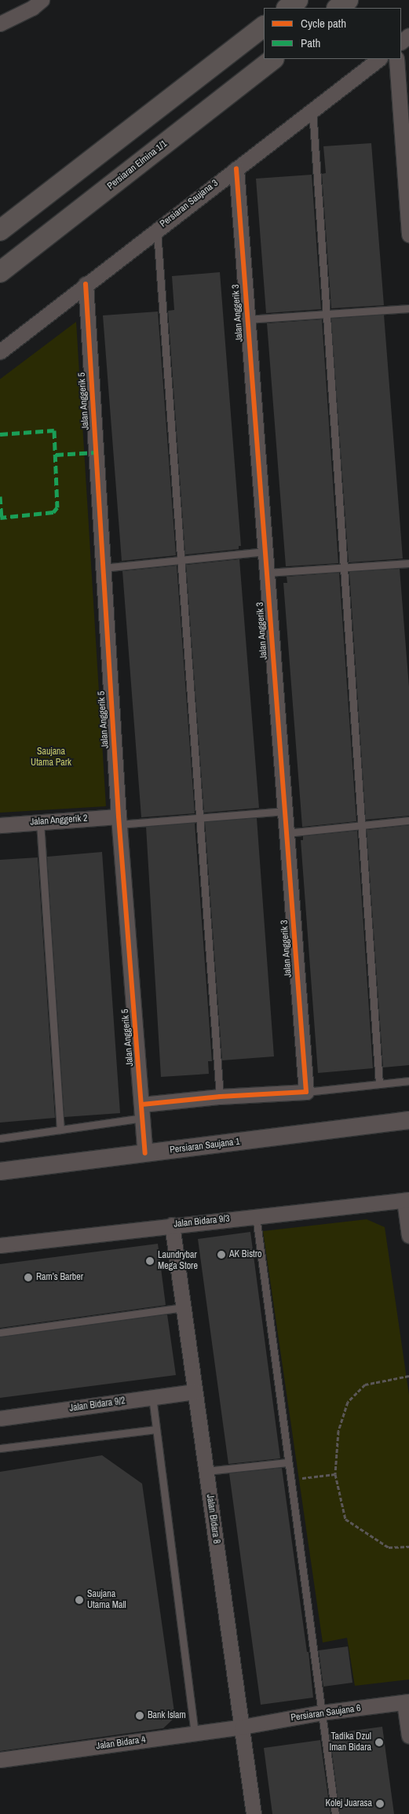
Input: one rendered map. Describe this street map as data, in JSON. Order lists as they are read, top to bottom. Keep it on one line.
{"streets":{"main road":["Persiaran Elmina 1/1"],"street":["Persiaran Saujana 3","Jalan Anggerik 3","Jalan Anggerik 5","Jalan Anggerik 2","Persiaran Saujana 1","Jalan Bidara 9/3","Jalan Bidara 9/2","Jalan Bidara 8","Persiaran Saujana 6","Jalan Bidara 4"]},"crossings":[["Persiaran Saujana 3","Jalan Anggerik 3"],["Persiaran Saujana 3","Jalan Anggerik 5"],["Jalan Anggerik 5","Jalan Anggerik 2"],["Jalan Anggerik 5","Persiaran Saujana 1"],["Jalan Bidara 9/3","Jalan Bidara 8"],["Jalan Bidara 9/2","Jalan Bidara 8"],["Jalan Bidara 8","Persiaran Saujana 6"],["Jalan Bidara 8","Jalan Bidara 4"],["Persiaran Saujana 6","Jalan Bidara 4"]],"parks":["Saujana Utama Park"],"places":["AK Bistro","Laundrybar Mega Store","Ram’s Barber","Saujana Utama Mall","Bank Islam","Tadika Dzul Iman Bidara","Kolej Juarasa"],"legend":["Cycle path","Path"]}
